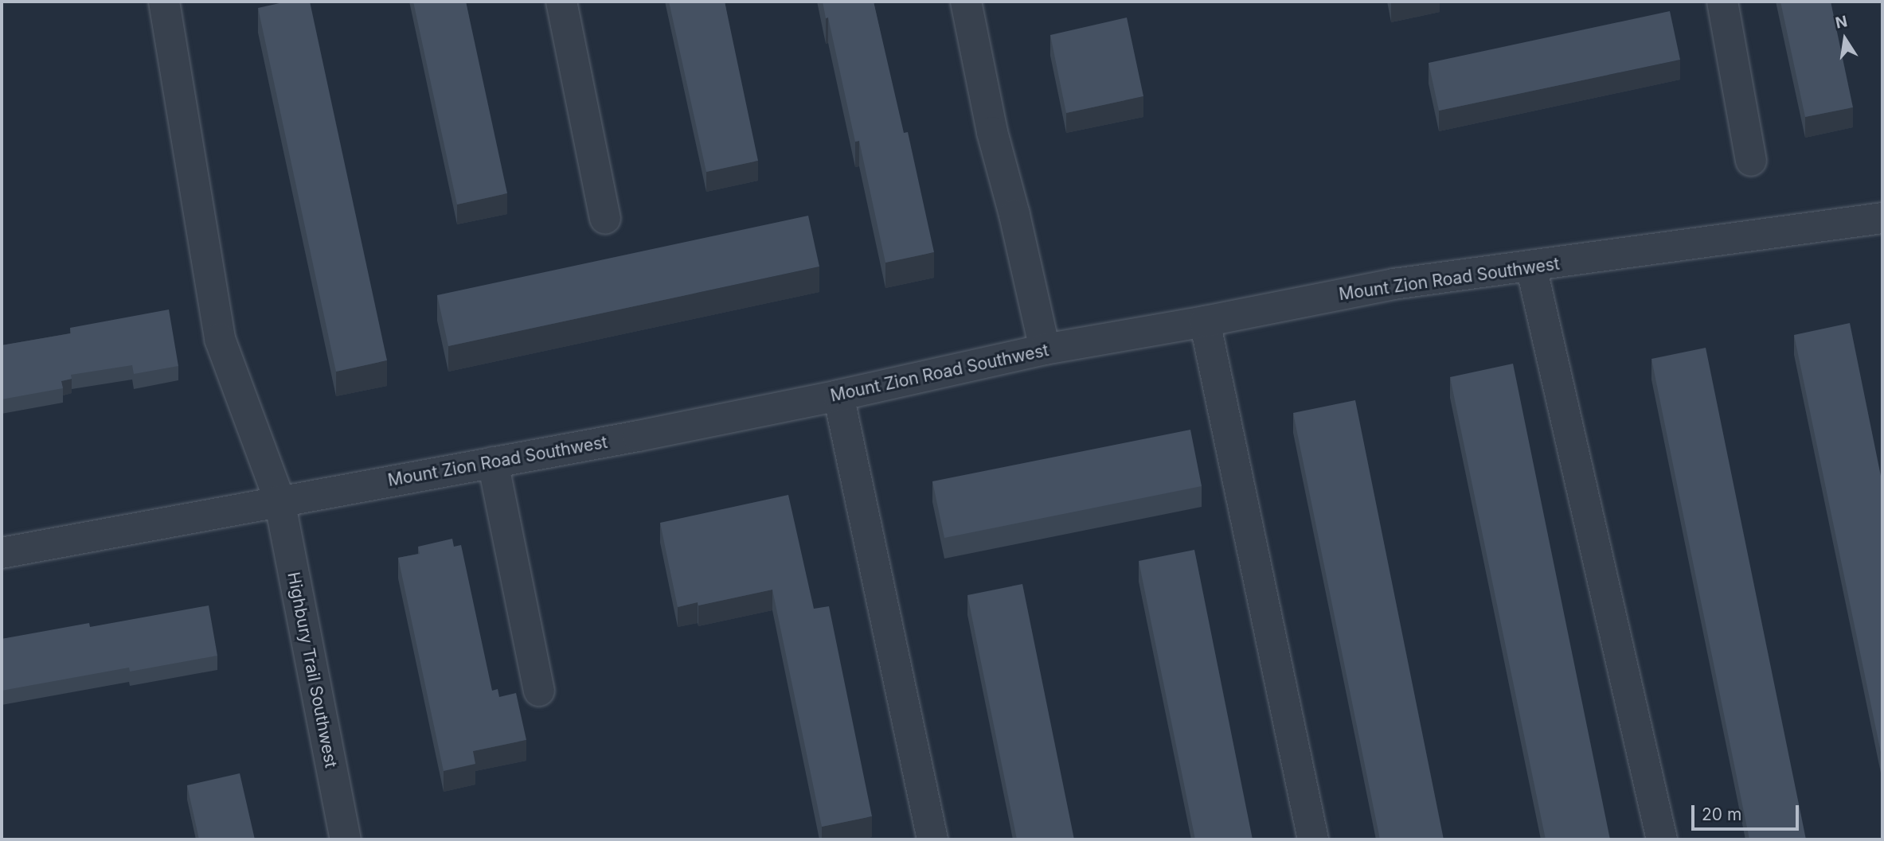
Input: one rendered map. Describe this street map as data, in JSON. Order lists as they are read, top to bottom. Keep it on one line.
{"streets":{"street":["Mount Zion Road Southwest","Highbury Trail Southwest"]},"crossings":[["Mount Zion Road Southwest","Highbury Trail Southwest"]],"scale_bar":"20 m","north":"top"}
